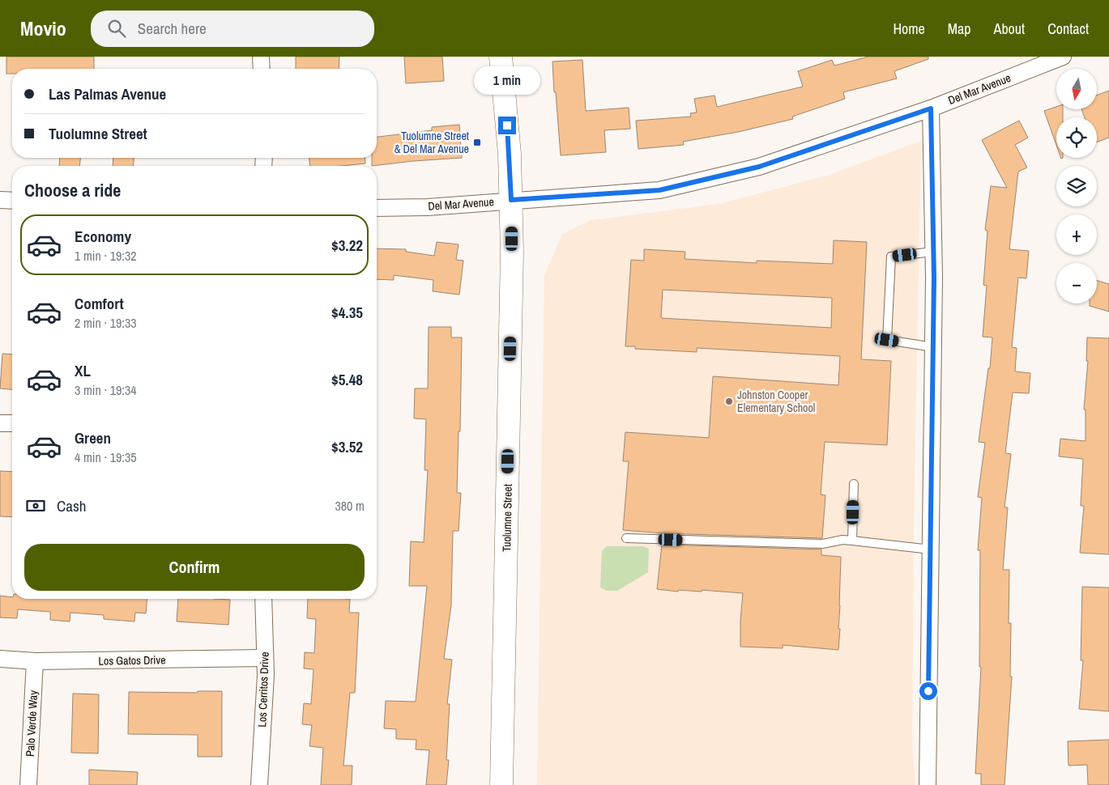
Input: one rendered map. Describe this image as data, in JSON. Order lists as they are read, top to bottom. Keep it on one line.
{"streets":{"main road":["Tuolumne Street"],"street":["Del Mar Avenue","Los Gatos Drive","Los Cerritos Drive","Palo Verde Way"]},"crossings":[["Del Mar Avenue","Tuolumne Street"],["Los Gatos Drive","Los Cerritos Drive"],["Los Gatos Drive","Palo Verde Way"]],"places":{"transit":["Tuolumne Street & Del Mar Avenue"],"other":["Johnston Cooper Elementary School"]},"north":"bottom","page":{"header":"Movio","search":"Search here","nav":["Home","Map","About","Contact"],"bubble":"1 min","map_buttons":["+","−"],"banner":["Las Palmas Avenue","Tuolumne Street"],"heading":"Choose a ride","list":[{"name":"Economy","note":"1 min · 19:32","value":"$3.22"},{"name":"Comfort","note":"2 min · 19:33","value":"$4.35"},{"name":"XL","note":"3 min · 19:34","value":"$5.48"},{"name":"Green","note":"4 min · 19:35","value":"$3.52"}],"pay":["Cash","380 m"],"buttons":"Confirm"}}
